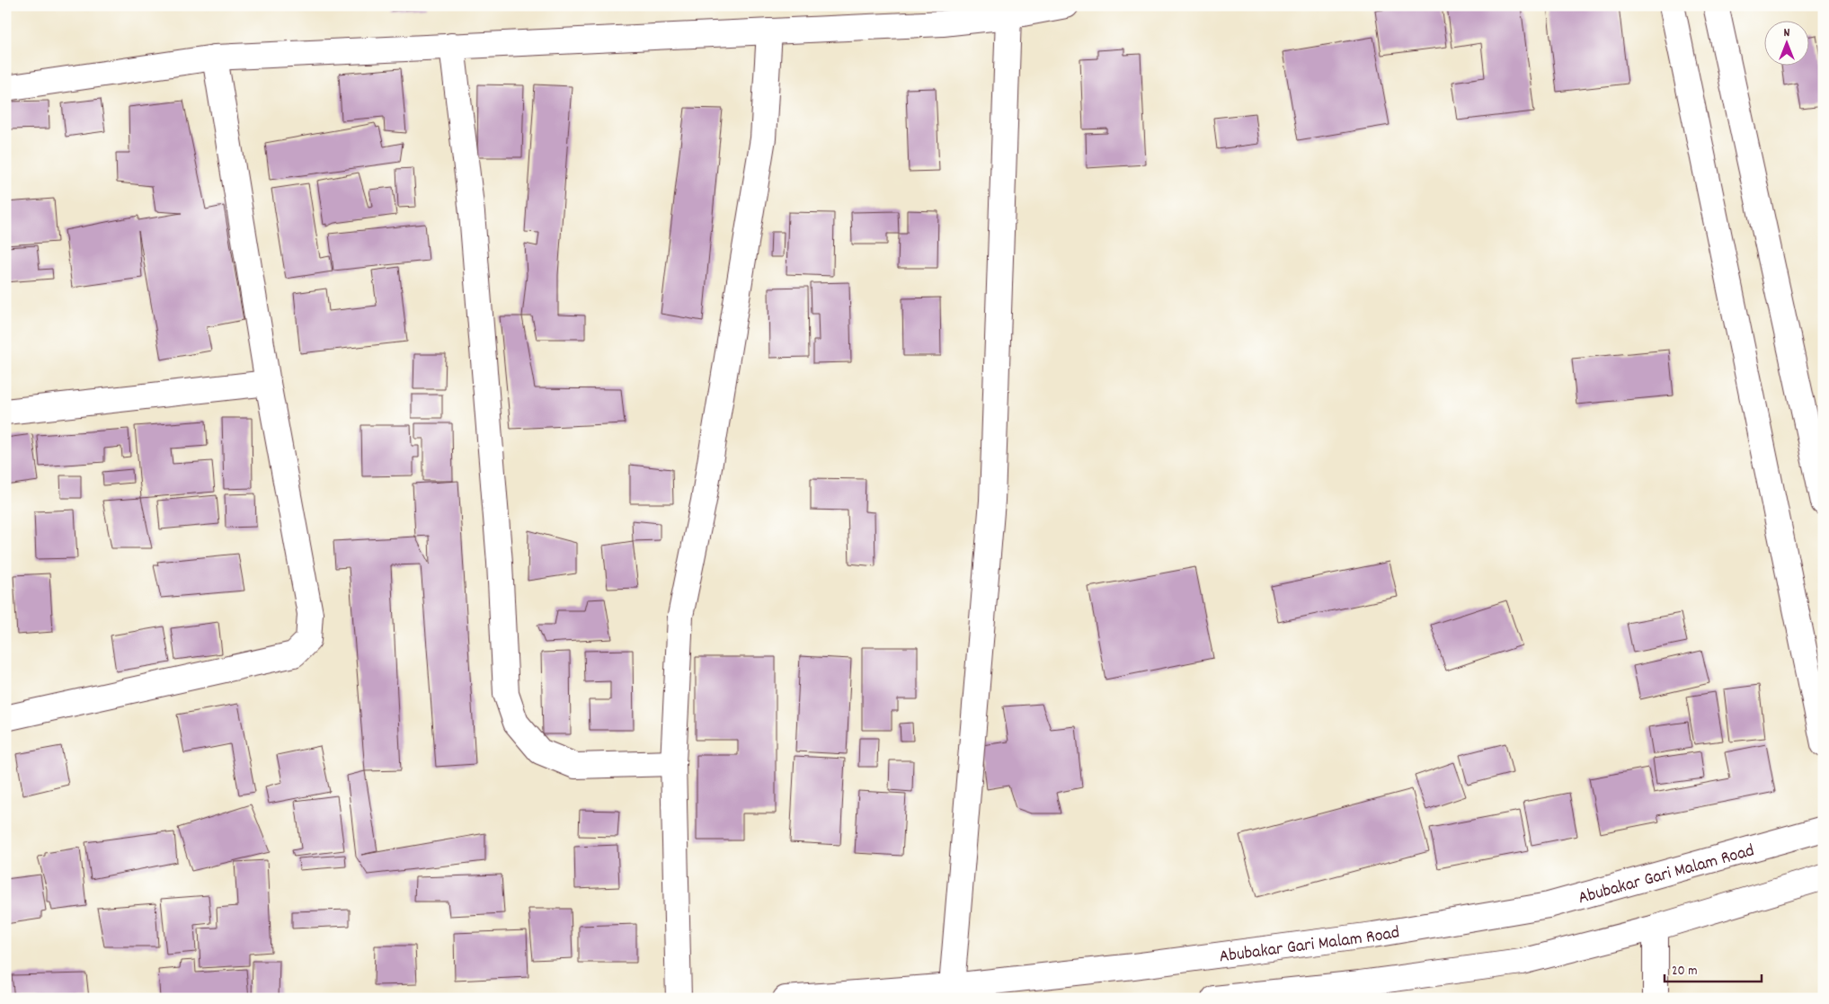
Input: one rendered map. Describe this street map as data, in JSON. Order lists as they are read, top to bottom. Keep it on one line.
{"streets":{"street":["Abubakar Gari Malam Road"]},"scale_bar":"20 m","north":"top"}
